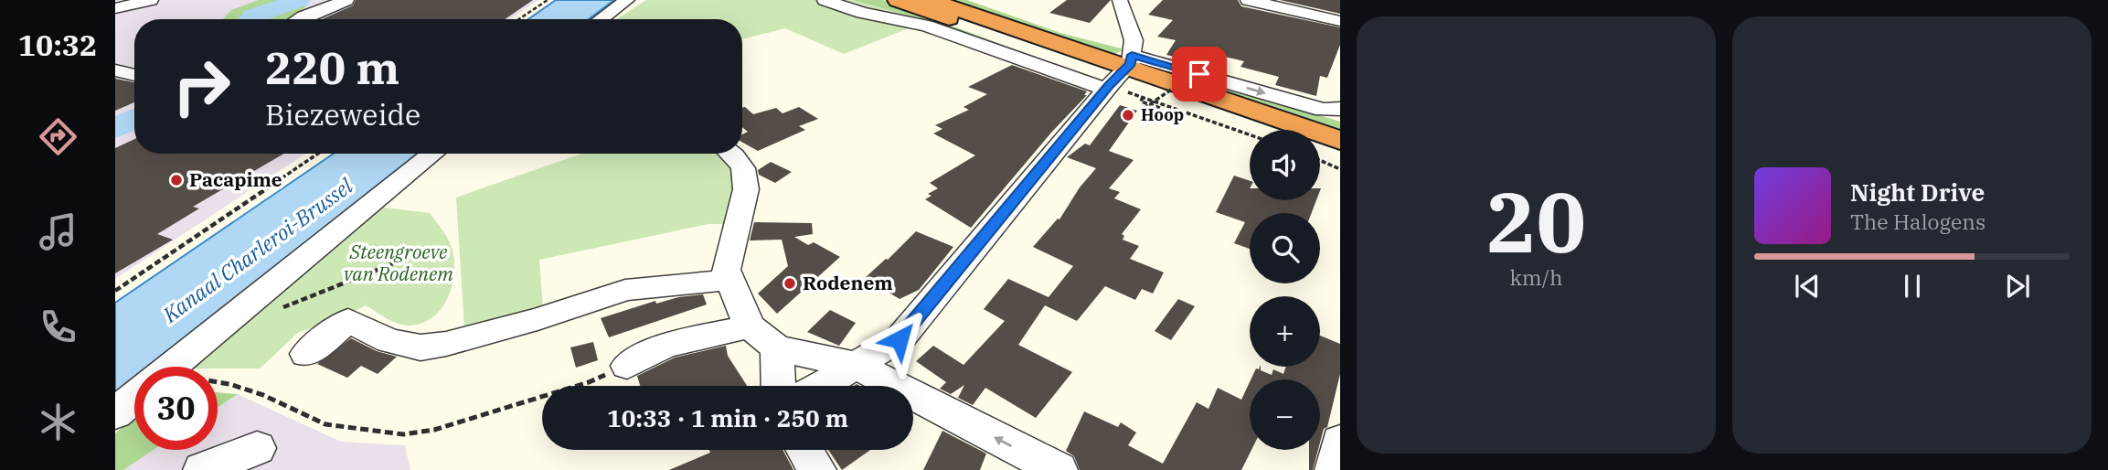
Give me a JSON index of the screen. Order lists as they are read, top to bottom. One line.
{"water":["Kanaal Charleroi-Brussel"],"parks":["Steengroeve van Rodenem"],"places":["Hoop","Pacapime","Rodenem"],"page":{"tabs":"10:32","tile":["20","km/h"],"turn":["220 m","Biezeweide"],"map_buttons":["+","−"],"song":["Night Drive","The Halogens"],"limit":"30","trip":"10:33 · 1 min · 250 m"}}
